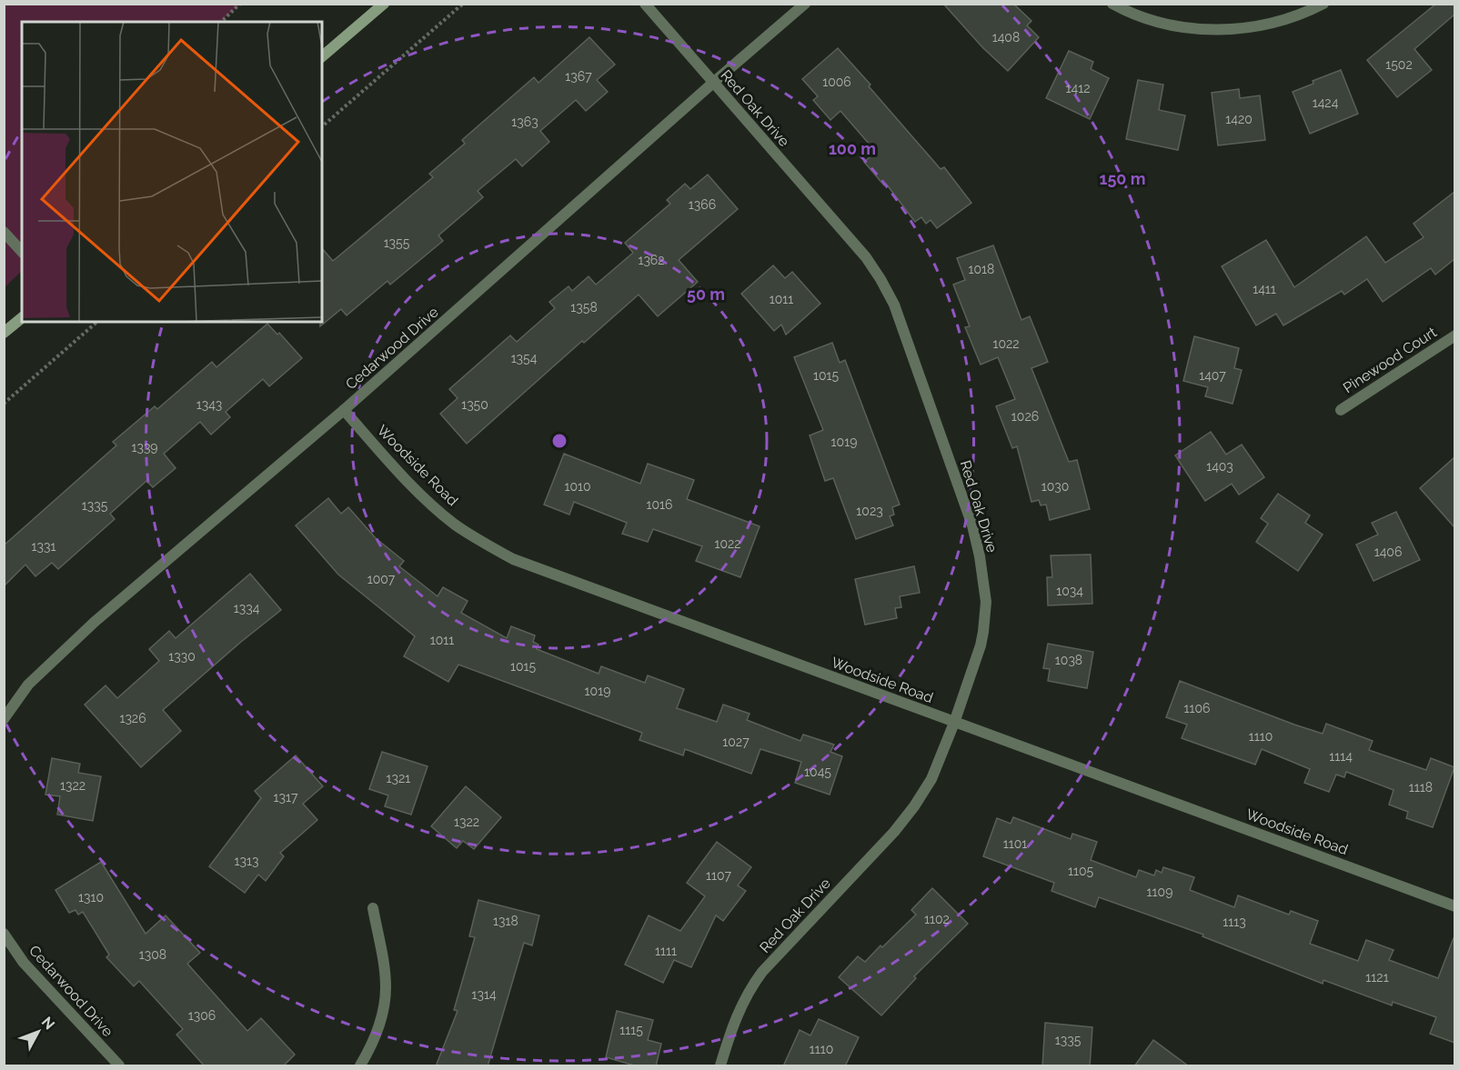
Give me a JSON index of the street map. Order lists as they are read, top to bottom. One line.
{"streets":{"street":["Red Oak Drive","Cedarwood Drive","Pinewood Court","Woodside Road"]},"crossings":[["Red Oak Drive","Cedarwood Drive"],["Red Oak Drive","Woodside Road"],["Cedarwood Drive","Woodside Road"]],"house_numbers":["1408","1502","1367","1006","1412","1424","1420","1363","1366","1355","1362","1018","1411","1011","1358","1022","1354","1015","1407","1343","1350","1026","1019","1339","1403","1010","1030","1016","1335","1023","1022","1331","1406","1007","1034","1334","1011","1330","1038","1015","1019","1106","1326","1110","1027","1114","1045","1321","1322","1118","1317","1322","1101","1313","1105","1107","1109","1310","1102","1318","1113","1111","1308","1121","1314","1306","1115","1335","1110"],"north":"top right","rings":["100 m","150 m","50 m"]}
